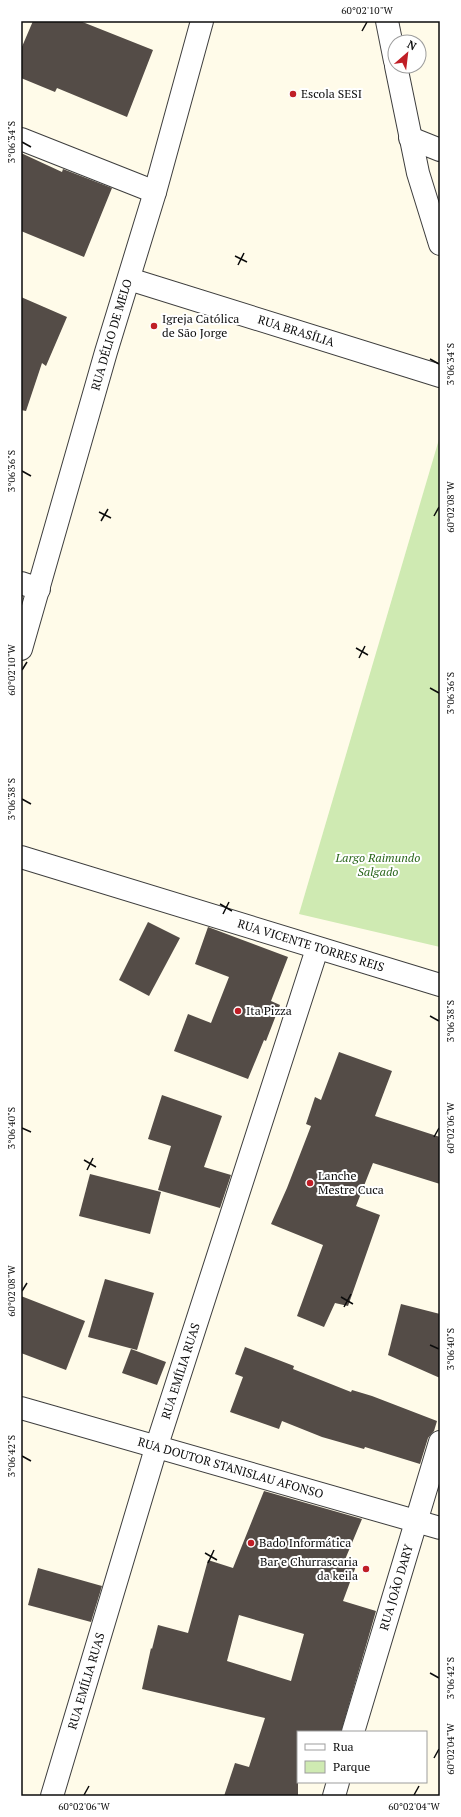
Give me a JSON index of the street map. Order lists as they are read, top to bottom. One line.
{"streets":{"street":["RUA BRASÍLIA","RUA DÉLIO DE MELO","RUA VICENTE TORRES REIS","RUA EMÍLIA RUAS","RUA DOUTOR STANISLAU AFONSO","RUA JOÃO DARY"]},"crossings":[["RUA BRASÍLIA","RUA DÉLIO DE MELO"],["RUA VICENTE TORRES REIS","RUA EMÍLIA RUAS"],["RUA EMÍLIA RUAS","RUA DOUTOR STANISLAU AFONSO"],["RUA DOUTOR STANISLAU AFONSO","RUA JOÃO DARY"]],"parks":["Largo Raimundo Salgado"],"places":["Escola SESI","Igreja Católica de São Jorge","Ita Pizza","Lanche Mestre Cuca","Bado Informática","Bar e Churrascaria da keila"],"legend":["Rua","Parque"],"north":"top right","coordinates":["60°02'10\"W","3°06'34\"S","3°06'36\"S","60°02'08\"W","3°06'38\"S","3°06'40\"S","60°02'06\"W","3°06'42\"S","60°02'04\"W"]}
